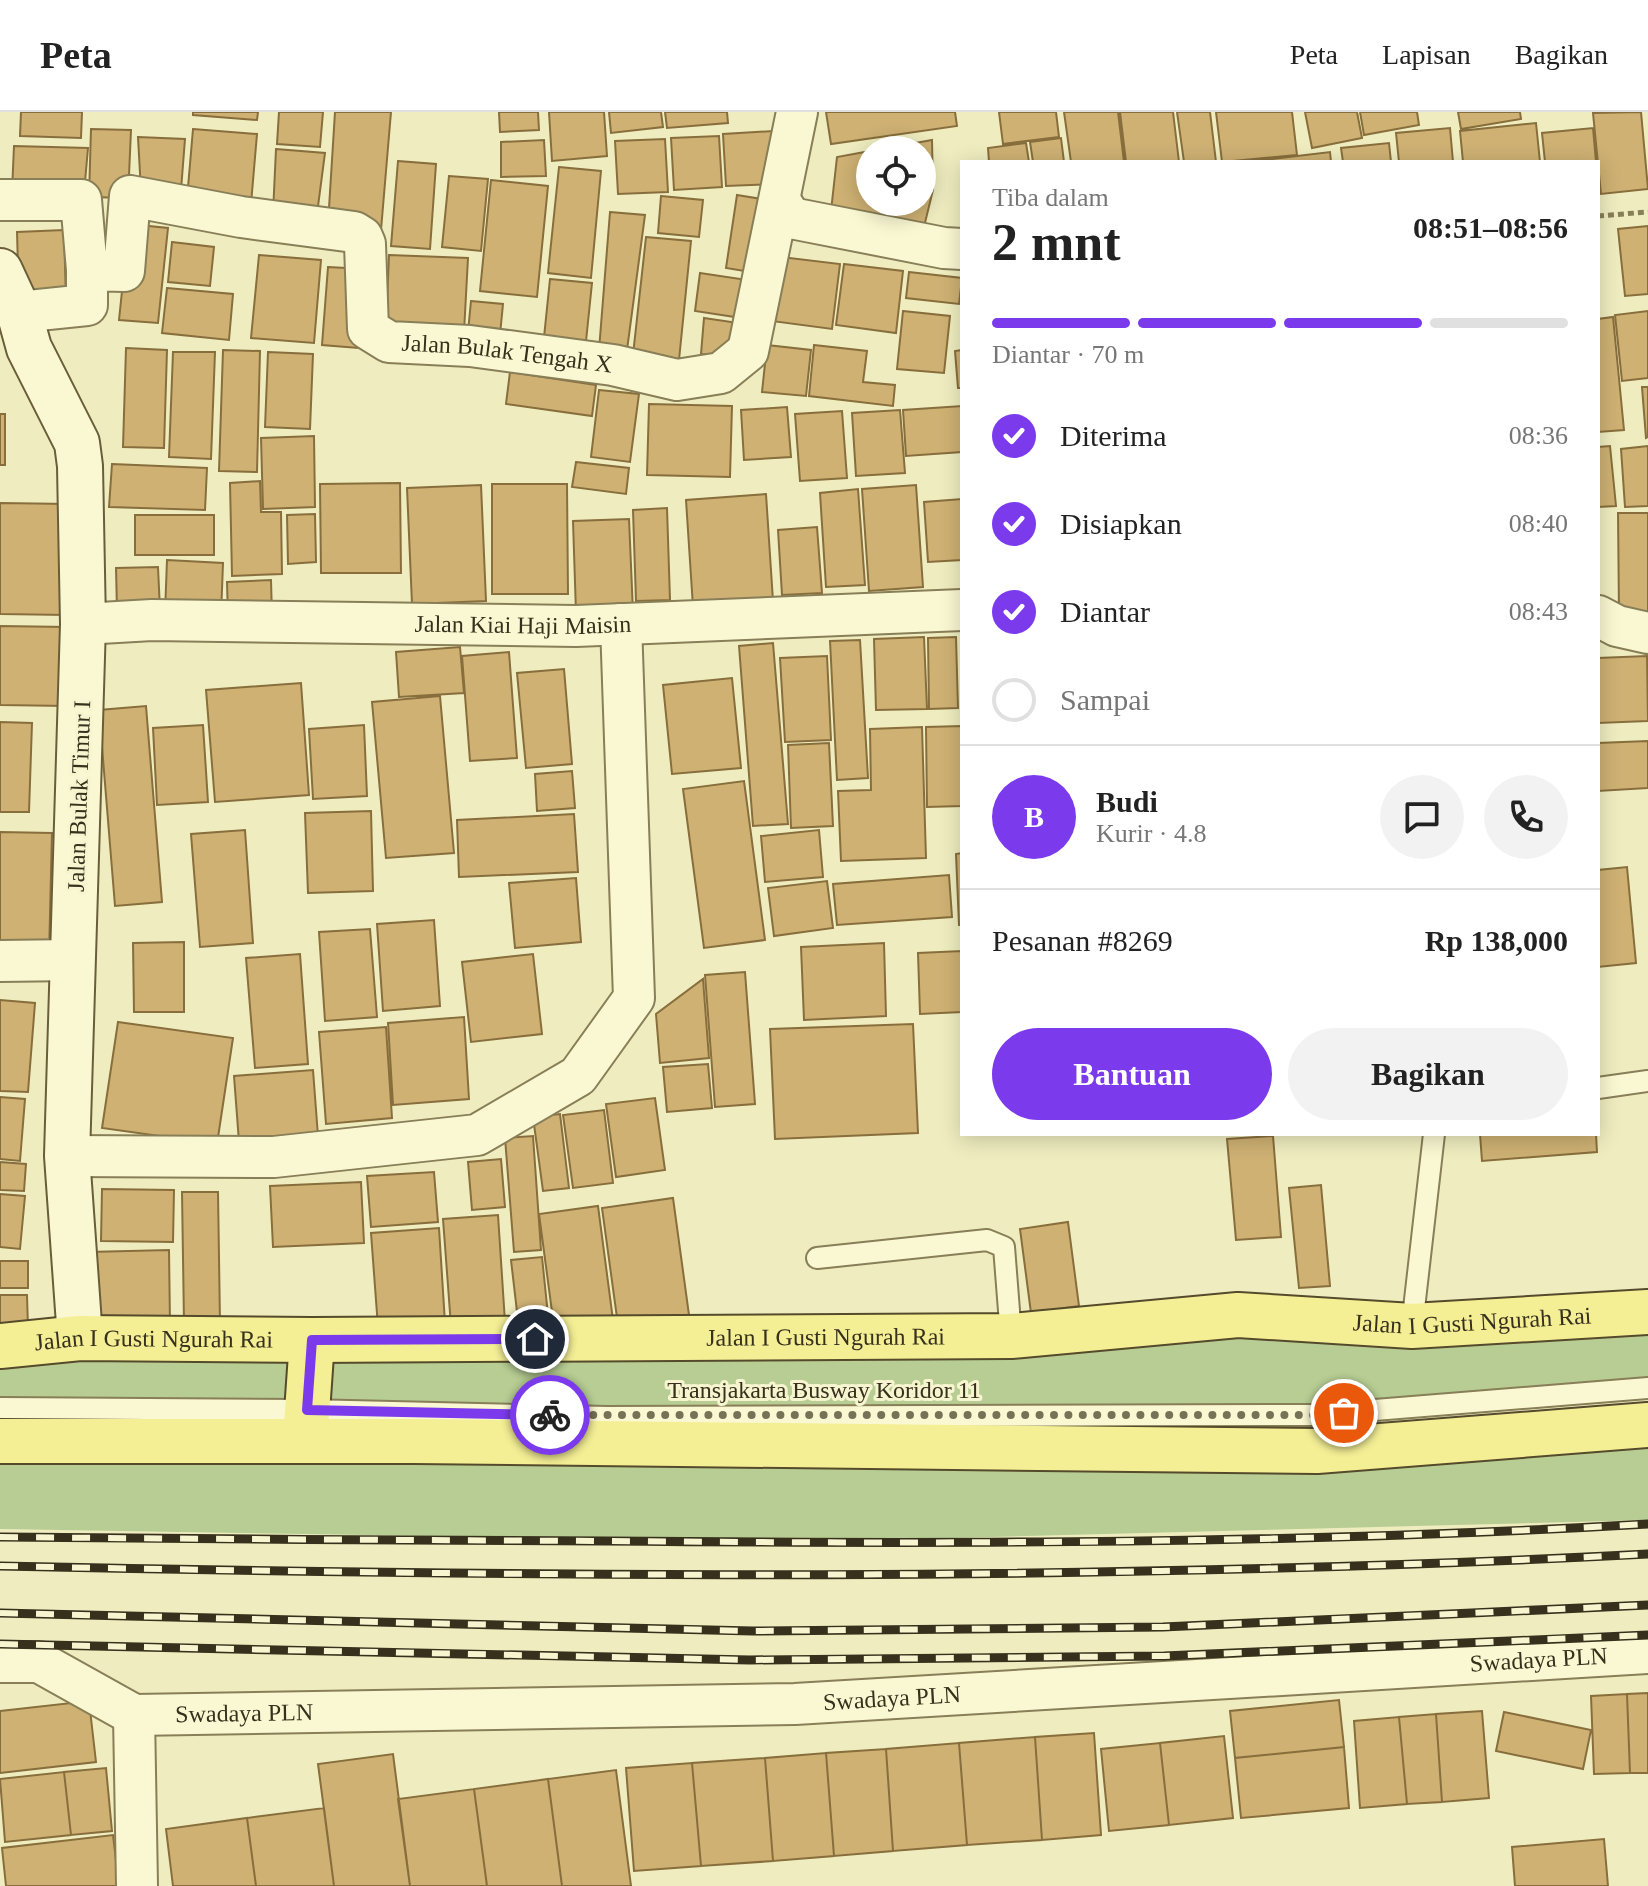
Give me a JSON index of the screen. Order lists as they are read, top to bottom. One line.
{"streets":{"main road":["Jalan I Gusti Ngurah Rai"],"street":["Jalan Bulak Tengah X","Jalan Kiai Haji Maisin","Jalan Bulak Timur I","Swadaya PLN"],"lane":["Transjakarta Busway Koridor 11"]},"crossings":[["Jalan Kiai Haji Maisin","Jalan Bulak Timur I"],["Jalan Bulak Timur I","Jalan I Gusti Ngurah Rai"]],"page":{"header":"Peta","nav":["Peta","Lapisan","Bagikan"],"heading":["2 mnt","Tiba dalam","08:51–08:56"],"panel":["Budi","Kurir · 4.8","Pesanan #8269","Rp 138,000"],"bar":"Diantar · 70 m","list":[["Diterima","08:36"],["Disiapkan","08:40"],["Diantar","08:43"],"Sampai"],"round":"B","buttons":["Bantuan","Bagikan"]}}
